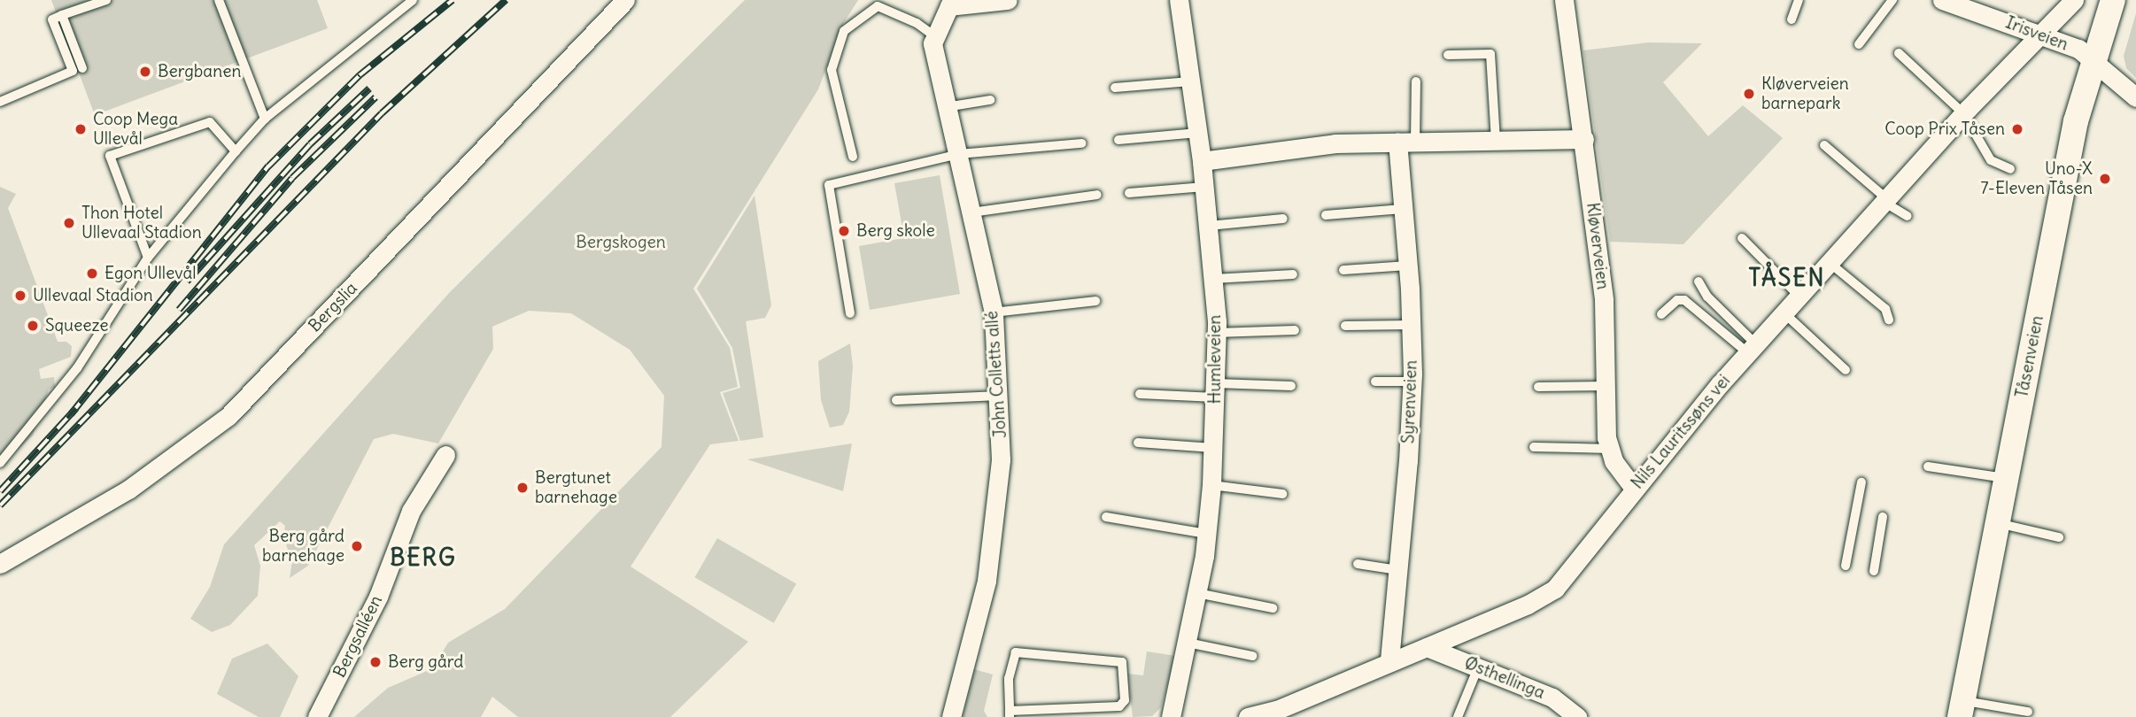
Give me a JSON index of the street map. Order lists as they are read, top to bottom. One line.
{"streets":{"street":["Irisveien","Kløverveien","Bergslia","Tåsenveien","Humleveien","John Colletts allé","Syrenveien","Nils Lauritssøns vei","Bergsalléen","Østhellinga"]},"crossings":[["Irisveien","Tåsenveien"],["Irisveien","Nils Lauritssøns vei"],["Kløverveien","Nils Lauritssøns vei"],["Syrenveien","Nils Lauritssøns vei"],["Nils Lauritssøns vei","Østhellinga"]],"districts":["TÅSEN","BERG"],"parks":["Bergskogen"],"places":["Bergbanen","Kløverveien barnepark","Coop Mega Ullevål","Coop Prix Tåsen","Uno-X 7-Eleven Tåsen","Thon Hotel Ullevaal Stadion","Berg skole","Egon Ullevål","Ullevaal Stadion","Squeeze","Bergtunet barnehage","Berg gård barnehage","Berg gård"]}
